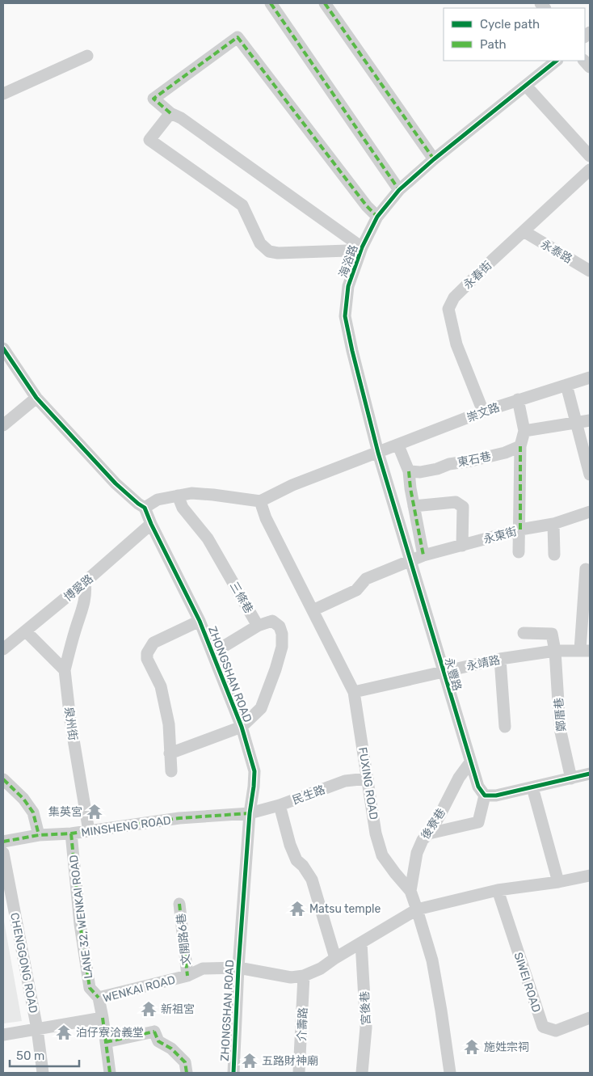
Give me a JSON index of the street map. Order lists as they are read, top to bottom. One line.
{"streets":{"street":["永泰路","海浴路","永春街","崇文路","東石巷","永東街","博愛路","三條巷","永靖路","ZHONGSHAN ROAD","永豐路","鄭厝巷","泉州街","FUXING ROAD","民生路","後寮巷","MINSHENG ROAD","LANE 32, WENKAI ROAD","文開路6巷","CHENGGONG ROAD","SIWEI ROAD","WENKAI ROAD","宮後巷","介壽路"]},"crossings":[["永泰路","永春街"],["海浴路","崇文路"],["海浴路","永豐路"],["永春街","崇文路"],["崇文路","永豐路"],["永東街","永豐路"],["博愛路","ZHONGSHAN ROAD"],["三條巷","ZHONGSHAN ROAD"],["永靖路","永豐路"],["永靖路","鄭厝巷"],["永靖路","FUXING ROAD"],["ZHONGSHAN ROAD","民生路"],["ZHONGSHAN ROAD","MINSHENG ROAD"],["ZHONGSHAN ROAD","WENKAI ROAD"],["永豐路","後寮巷"],["泉州街","MINSHENG ROAD"],["FUXING ROAD","民生路"],["FUXING ROAD","後寮巷"],["FUXING ROAD","WENKAI ROAD"],["民生路","MINSHENG ROAD"],["MINSHENG ROAD","LANE 32, WENKAI ROAD"],["LANE 32, WENKAI ROAD","WENKAI ROAD"],["文開路6巷","WENKAI ROAD"],["CHENGGONG ROAD","WENKAI ROAD"],["SIWEI ROAD","WENKAI ROAD"],["WENKAI ROAD","宮後巷"],["WENKAI ROAD","介壽路"]],"places":{"temple":["集英宮","Matsu temple","新祖宮","泊仔寮洽義堂","施姓宗祠","五路財神廟"]},"legend":["Cycle path","Path"],"scale_bar":"50 m"}
